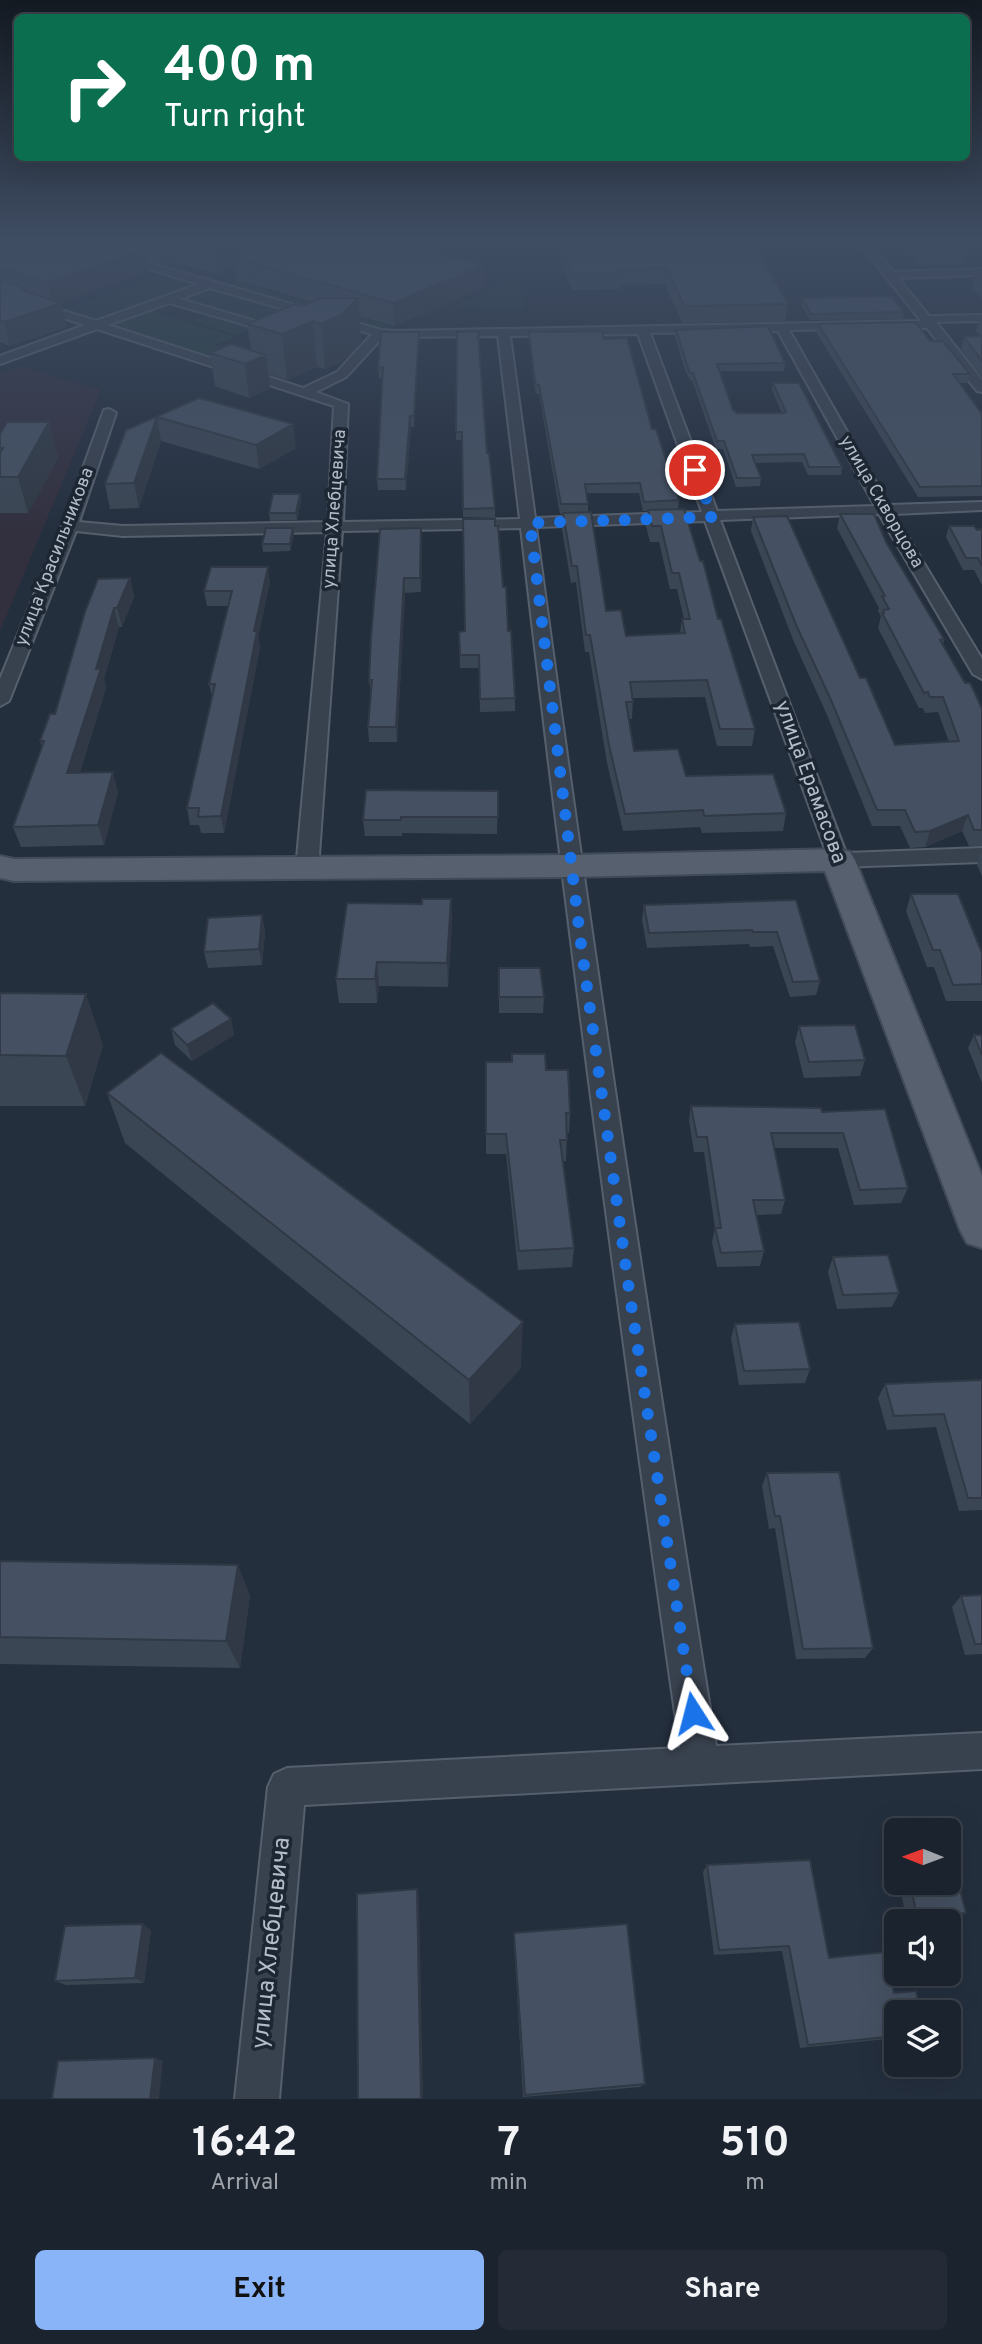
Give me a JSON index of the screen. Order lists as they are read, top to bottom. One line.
{"streets":{"main road":["улица Ерамасова"],"street":["улица Скворцова","улица Хлебцевича","улица Красильникова"]},"north":"left","page":{"turn":["400 m","Turn right"],"eta":["16:42","Arrival","7","min","510","m"],"buttons":["Exit","Share"]}}
